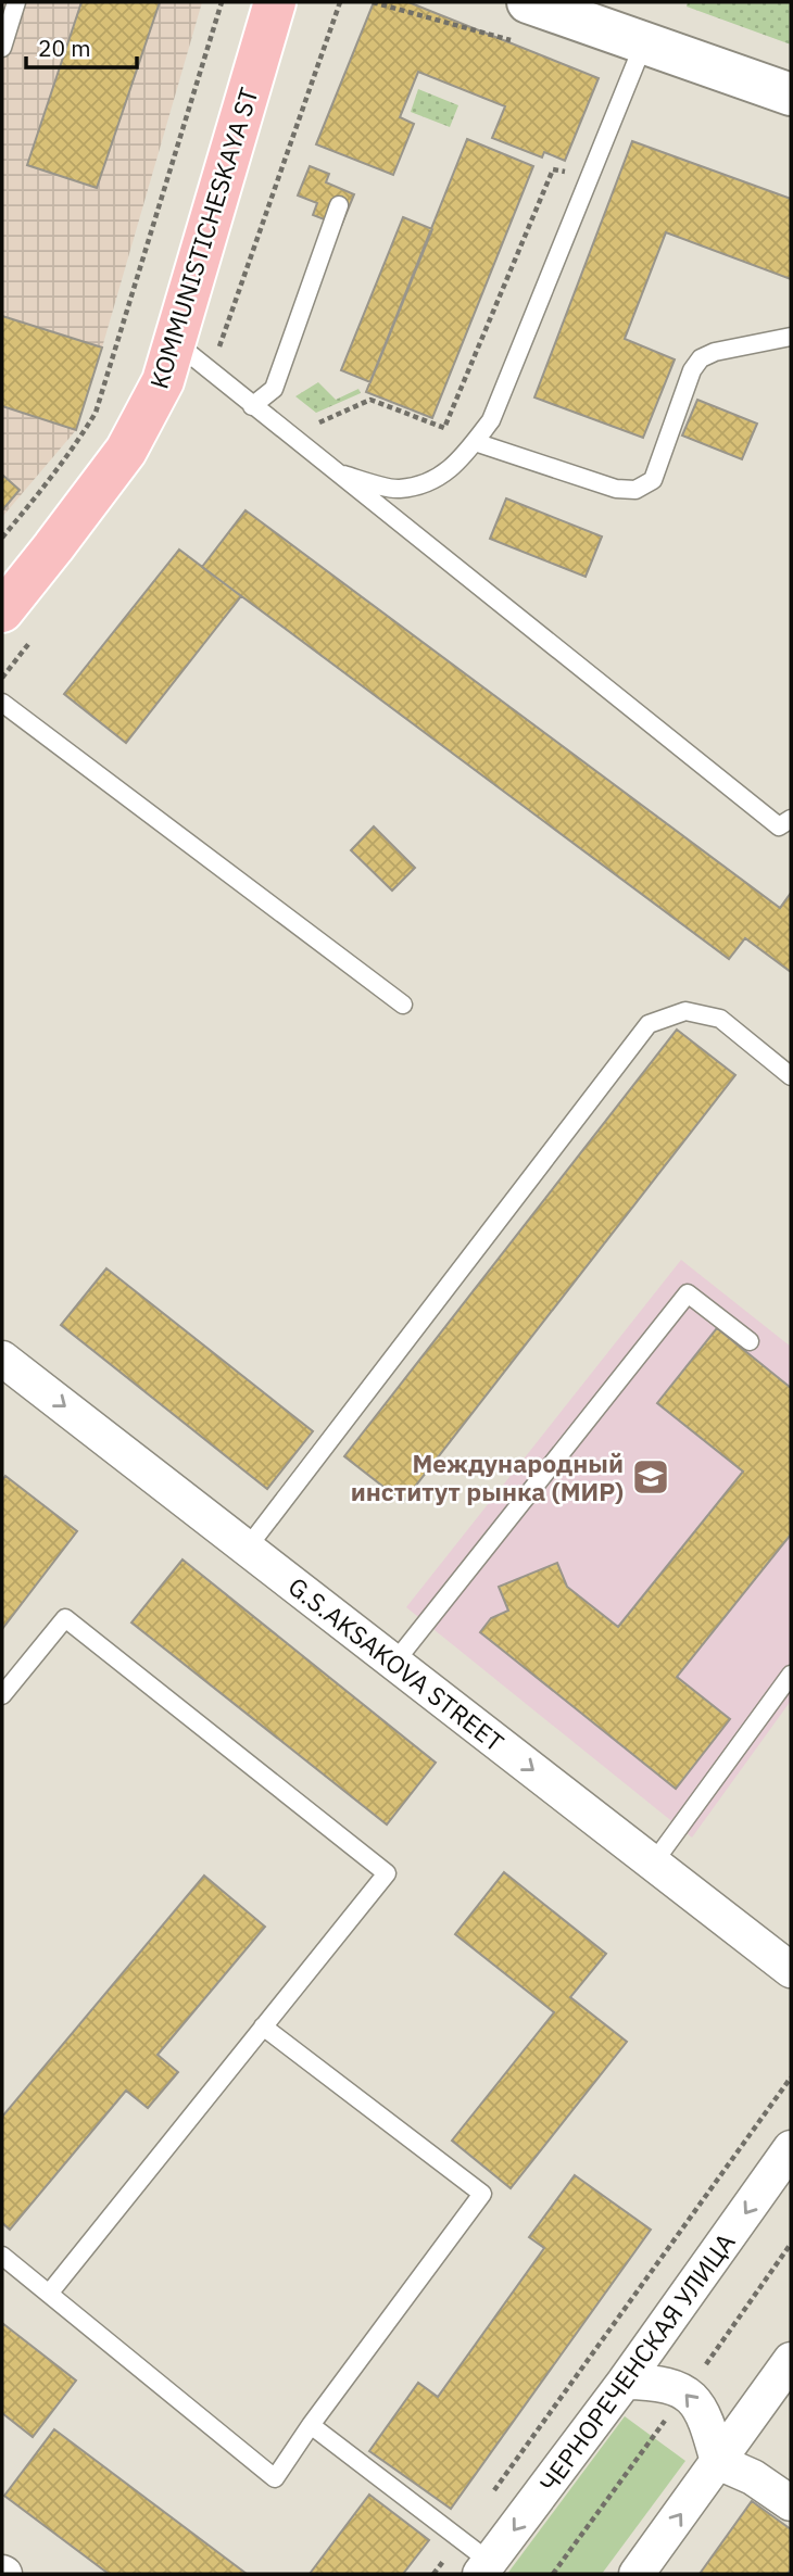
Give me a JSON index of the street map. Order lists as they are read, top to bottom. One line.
{"streets":{"main road":["KOMMUNISTICHESKAYA ST"],"street":["G.S.AKSAKOVA STREET","ЧЕРНОРЕЧЕНСКАЯ УЛИЦА"]},"one_way":["G.S.AKSAKOVA STREET"],"places":{"school or university":["Международный институт рынка (МИР)"]},"scale_bar":"20 m"}
